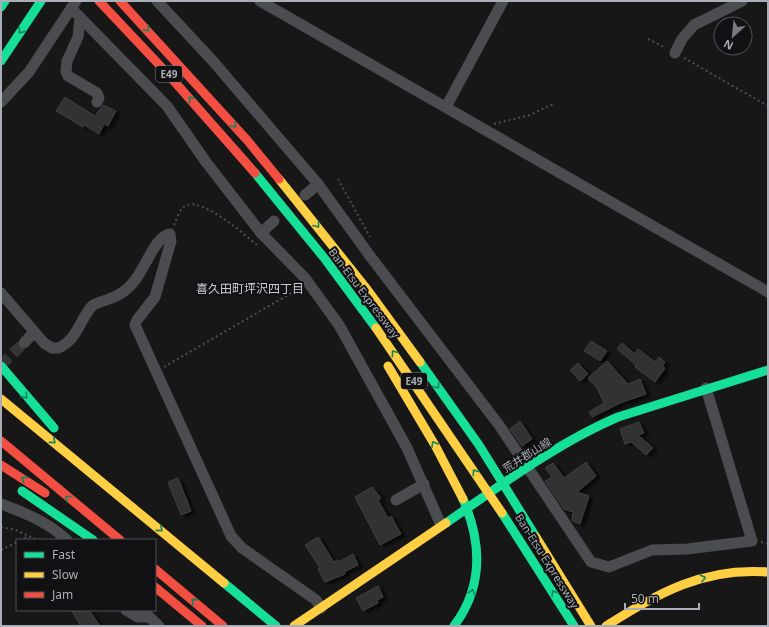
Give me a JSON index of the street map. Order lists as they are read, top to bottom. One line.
{"streets":{"main road":["E49","Ban-Etsu Expressway","荒井郡山線"]},"districts":["喜久田町坪沢四丁目"],"legend":["Fast","Slow","Jam"],"scale_bar":"50 m","north":"bottom left"}
